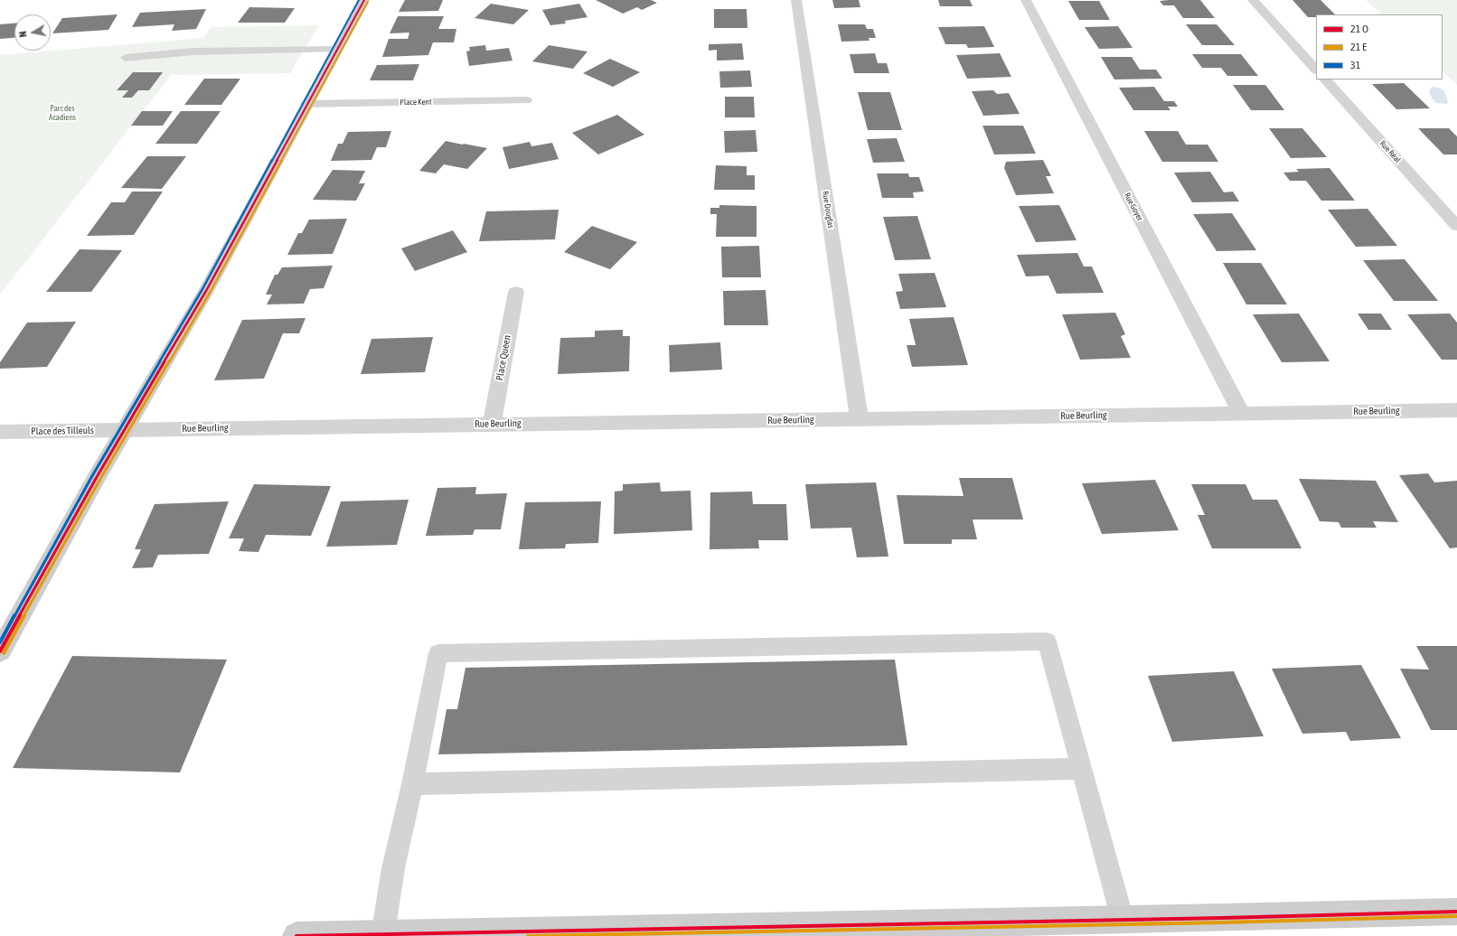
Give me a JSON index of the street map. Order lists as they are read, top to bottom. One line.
{"streets":{"street":["Place Kent","Rue Réal","Rue Goyer","Rue Douglas","Place Queen","Rue Beurling","Place des Tilleuls"]},"crossings":[["Rue Goyer","Rue Beurling"],["Rue Douglas","Rue Beurling"],["Place Queen","Rue Beurling"],["Rue Beurling","Place des Tilleuls"]],"parks":["Parc des Acadiens"],"lines":["transit line 31"],"legend":["21 O","21 E","31"],"north":"left"}
